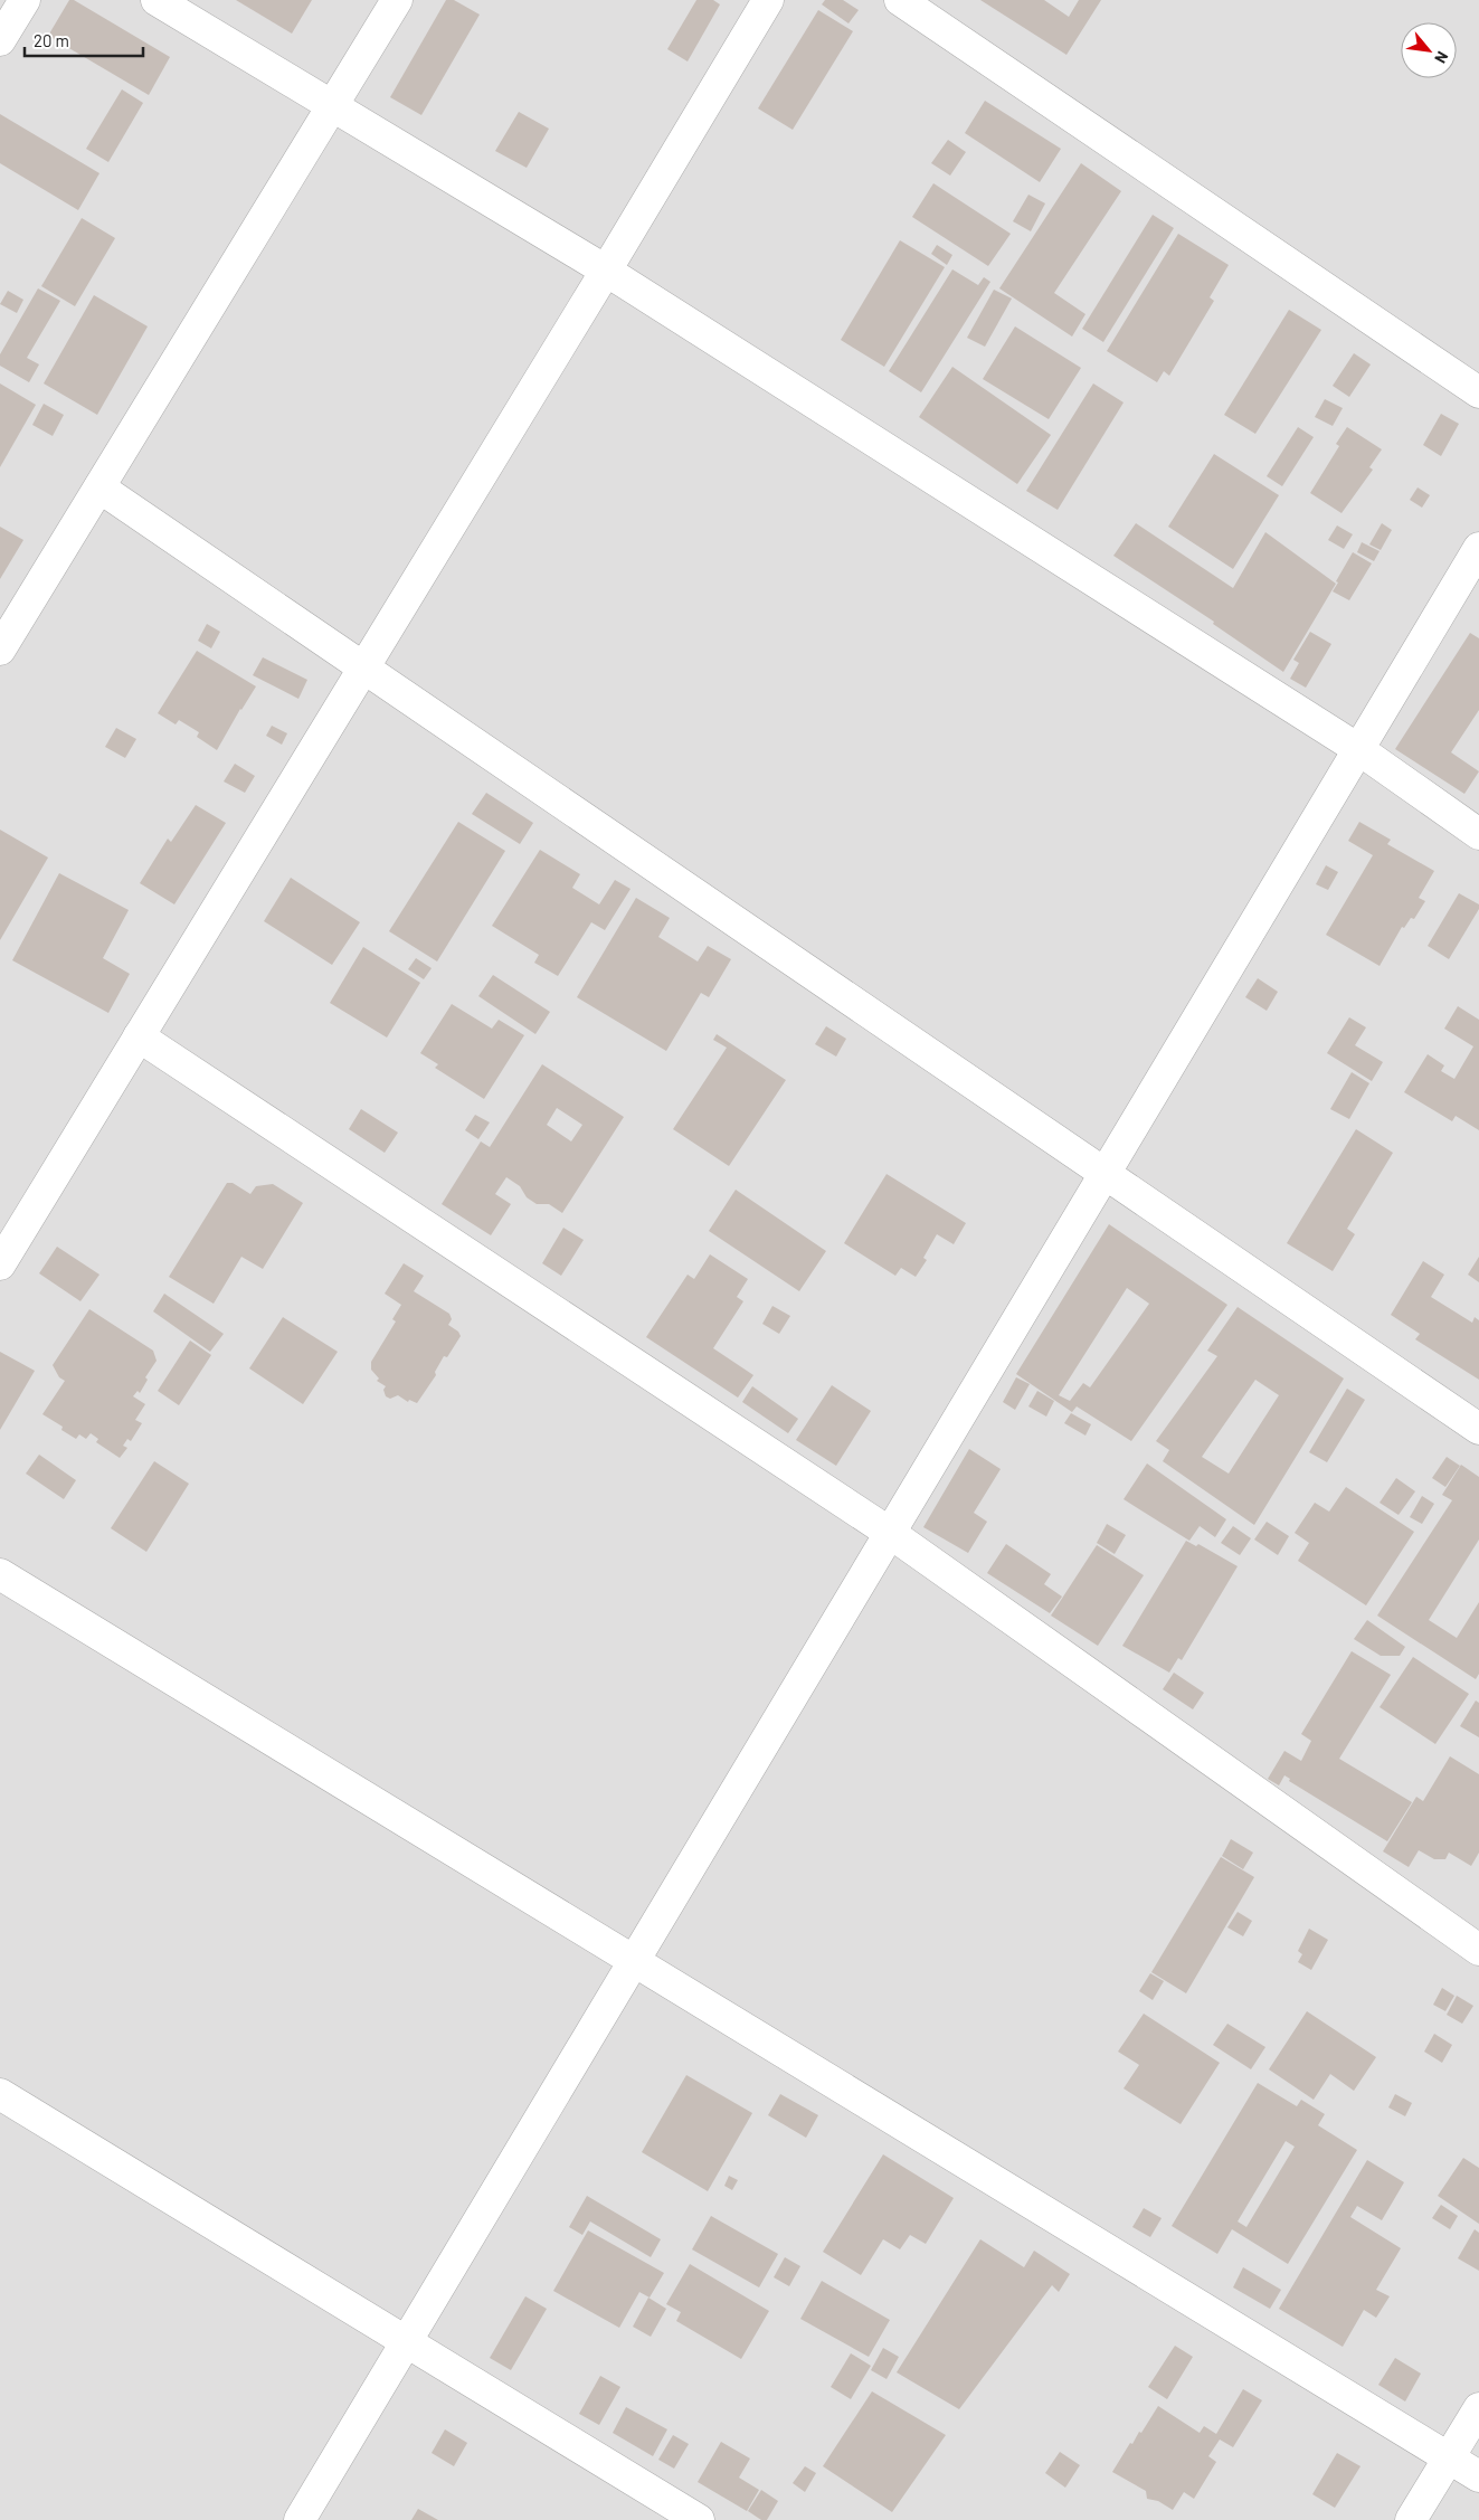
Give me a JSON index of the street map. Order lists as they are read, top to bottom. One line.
{"scale_bar":"20 m","north":"bottom right"}
